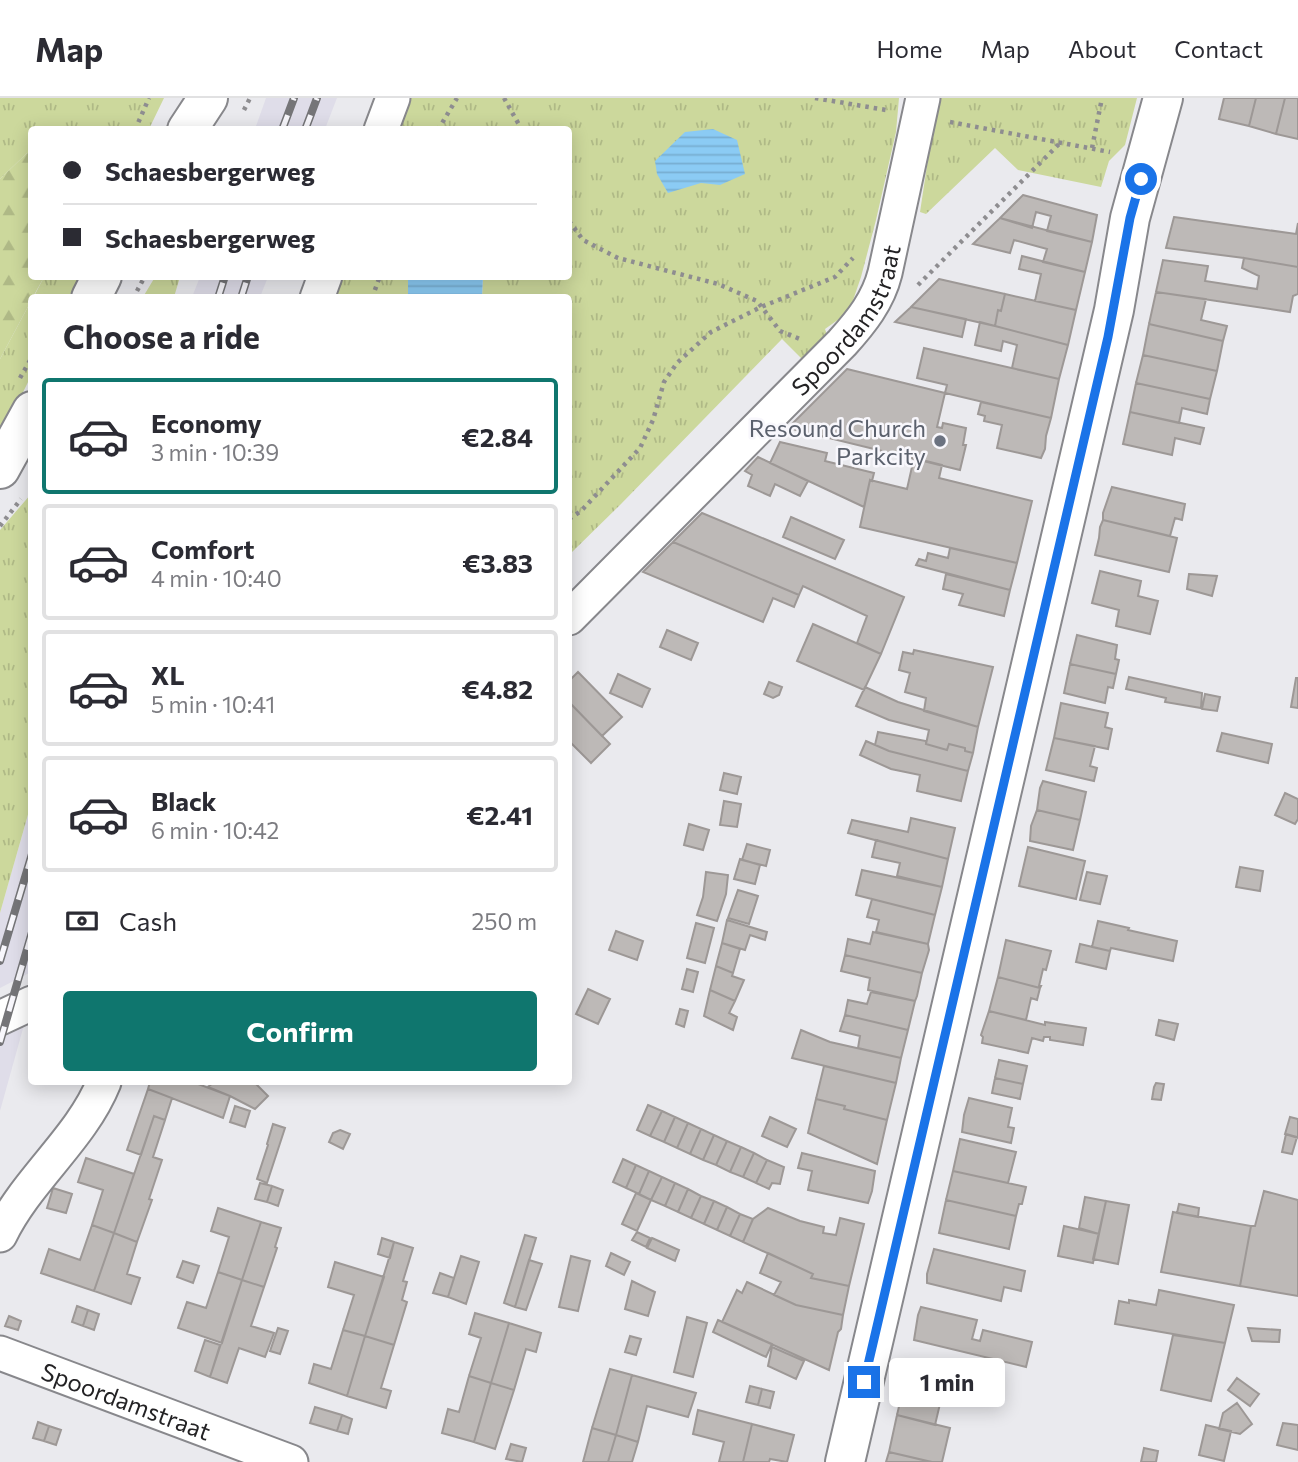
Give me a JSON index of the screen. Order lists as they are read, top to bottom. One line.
{"streets":{"street":["Spoordamstraat"]},"places":["Resound Church Parkcity"],"page":{"header":"Map","nav":["Home","Map","About","Contact"],"banner":["Schaesbergerweg","Schaesbergerweg"],"heading":"Choose a ride","list":[{"name":"Economy","note":"3 min · 10:39","value":"€2.84"},{"name":"Comfort","note":"4 min · 10:40","value":"€3.83"},{"name":"XL","note":"5 min · 10:41","value":"€4.82"},{"name":"Black","note":"6 min · 10:42","value":"€2.41"}],"pay":["Cash","250 m"],"buttons":"Confirm","bubble":"1 min"}}
